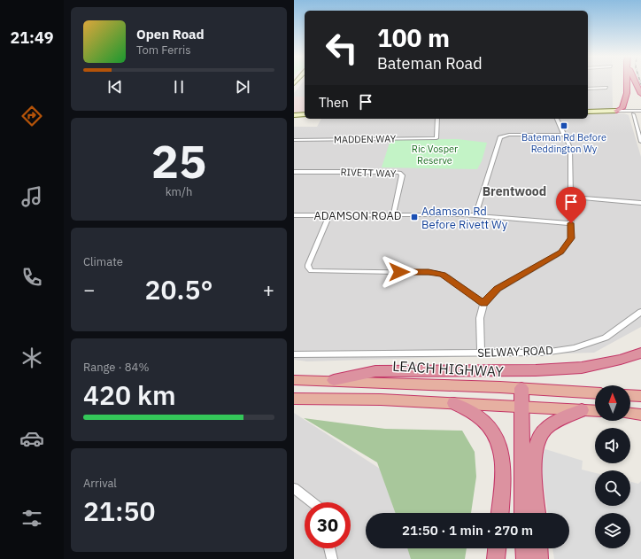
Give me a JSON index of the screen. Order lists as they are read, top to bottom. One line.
{"streets":{"highway":["LEACH HIGHWAY"],"street":["MADDEN WAY","RIVETT WAY","ADAMSON ROAD","SELWAY ROAD"]},"crossings":[["RIVETT WAY","ADAMSON ROAD"]],"districts":["Brentwood"],"parks":["Ric Vosper Reserve"],"places":{"transit":["Bateman Rd Before Reddington Wy","Adamson Rd Before Rivett Wy"]},"north":"top","page":{"tabs":"21:49","turn":["100 m","Bateman Road"],"song":["Open Road","Tom Ferris"],"then":"Then","tile":[["25","km/h"],"Climate",["Range · 84%","420 km"],["Arrival","21:50"]],"heat":["−","20.5°","+"],"limit":"30","trip":"21:50 · 1 min · 270 m"}}
